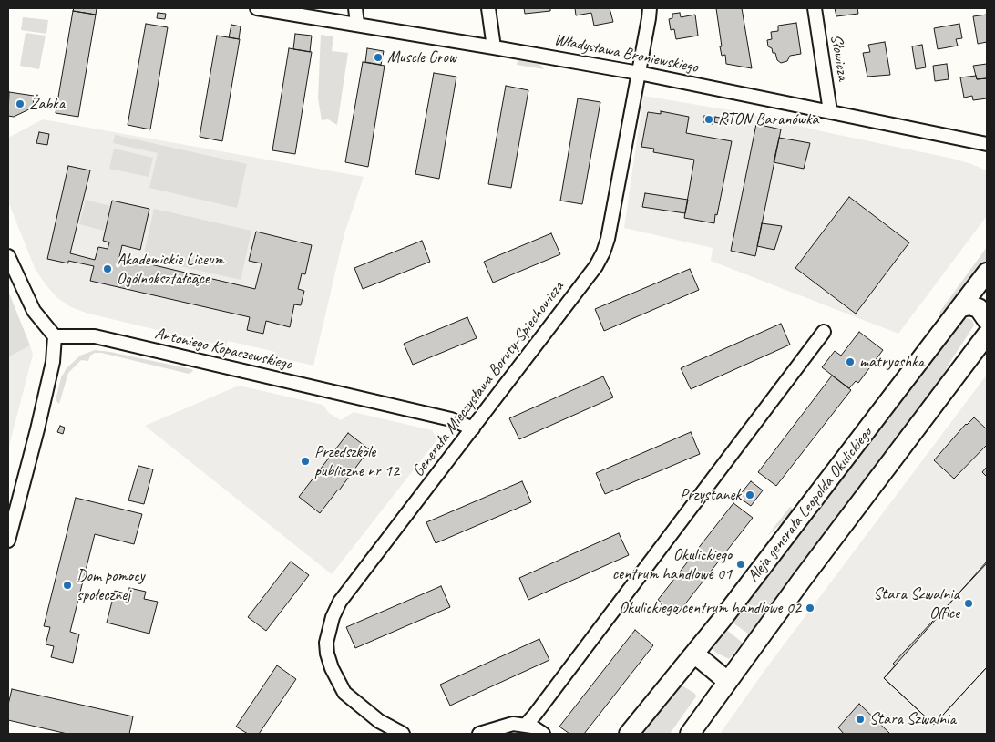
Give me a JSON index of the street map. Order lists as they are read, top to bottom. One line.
{"streets":{"main road":["Aleja generała Leopolda Okulickiego"],"street":["Władysława Broniewskiego","Słowicza","Antoniego Kopaczewskiego","Generała Mieczysława Boruty-Spiechowicza"]},"crossings":[["Władysława Broniewskiego","Słowicza"],["Władysława Broniewskiego","Generała Mieczysława Boruty-Spiechowicza"],["Antoniego Kopaczewskiego","Generała Mieczysława Boruty-Spiechowicza"]],"places":["Muscle Grow","Żabka","RTON Baranówka","Akademickie Liceum Ogólnokształcące","matryoshka","Przedszkole publiczne nr 12","Przystanek","Okulickiego centrum handlowe 01","Dom pomocy społecznej","Stara Szwalnia Office","Okulickiego centrum handlowe 02","Stara Szwalnia"]}
